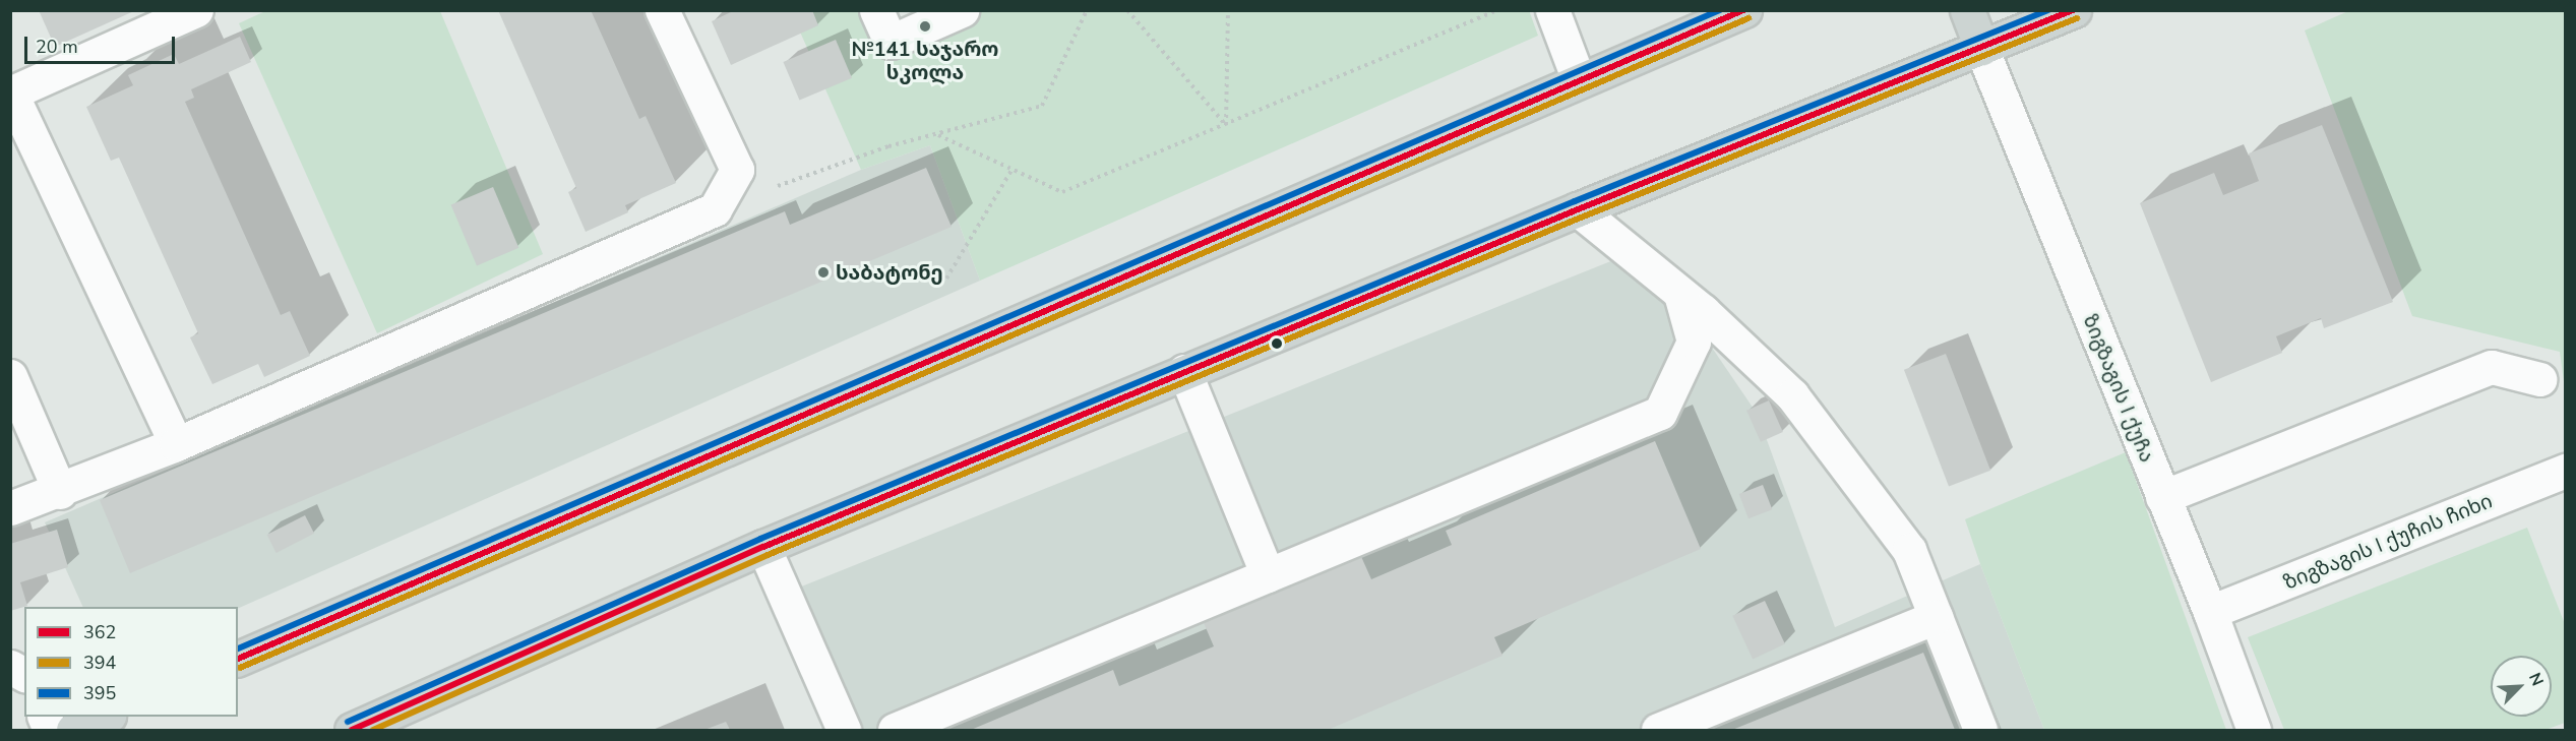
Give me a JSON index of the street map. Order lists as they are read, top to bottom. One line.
{"streets":{"street":["ზიგზაგის I ქუჩა","ზიგზაგის I ქუჩის ჩიხი"]},"crossings":[["ზიგზაგის I ქუჩა","ზიგზაგის I ქუჩის ჩიხი"]],"places":["№141 საჯარო სკოლა","საბატონე"],"lines":["transit line 362","transit line 395","transit line 394"],"legend":["362","394","395"],"scale_bar":"20 m","north":"top right"}
